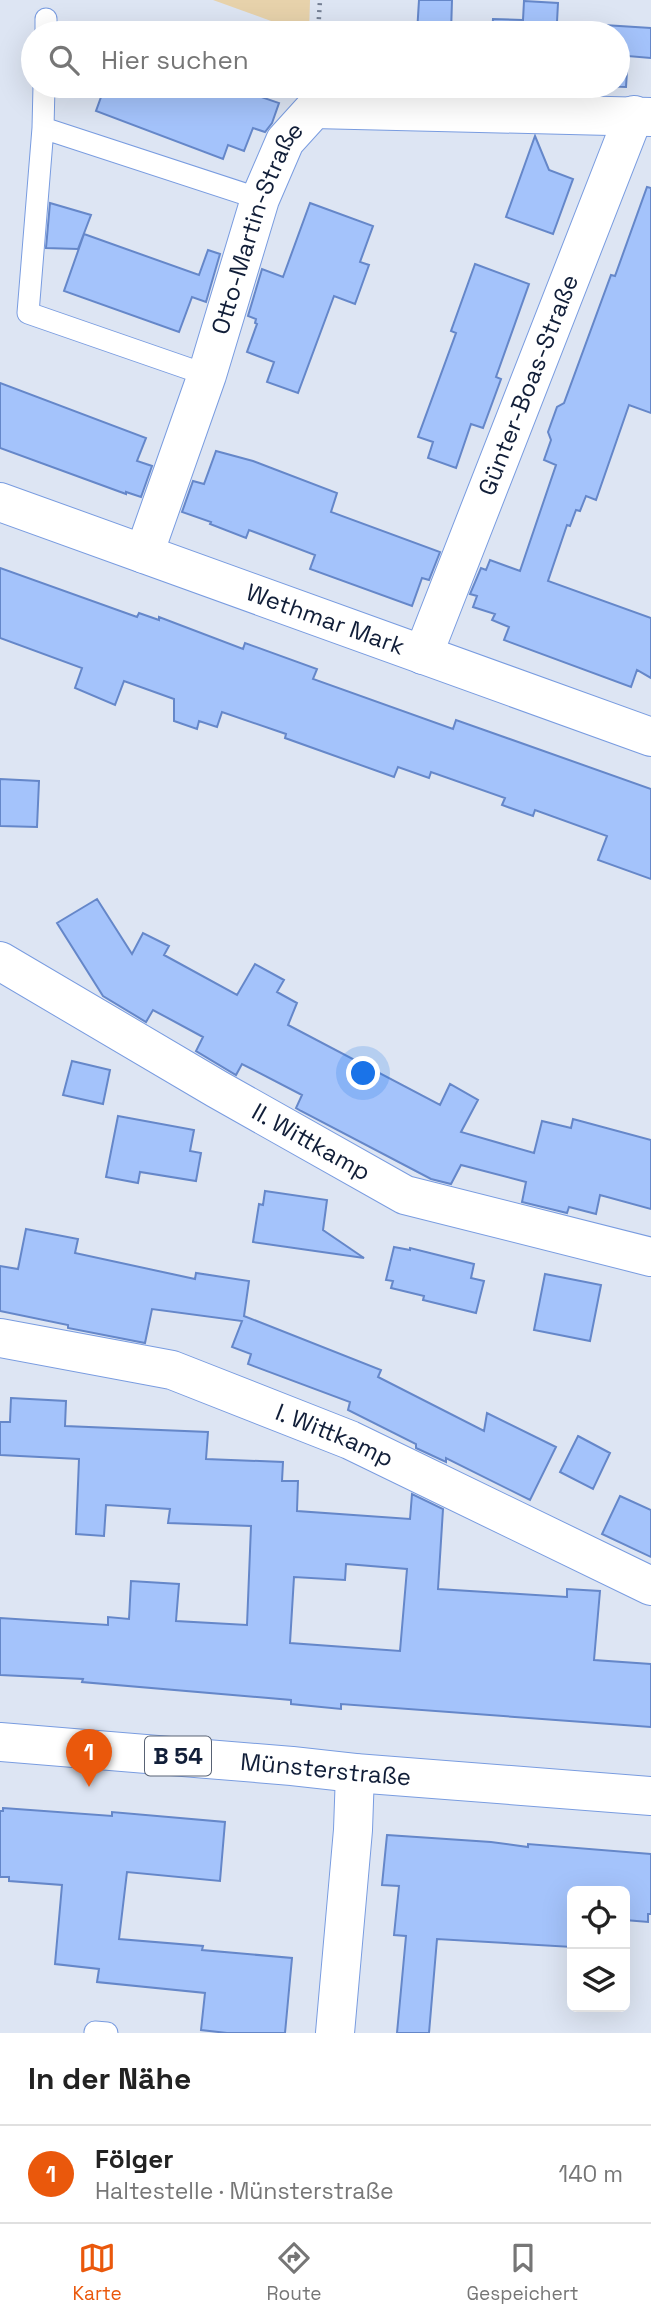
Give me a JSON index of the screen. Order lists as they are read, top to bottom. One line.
{"streets":{"street":["Otto-Martin-Straße","Günter-Boas-Straße","Wethmar Mark","II. Wittkamp","I. Wittkamp","B 54","Münsterstraße"]},"crossings":[["Otto-Martin-Straße","Günter-Boas-Straße"],["Otto-Martin-Straße","Wethmar Mark"],["Günter-Boas-Straße","Wethmar Mark"]],"page":{"search":"Hier suchen","pins":"1","heading":"In der Nähe","list":[{"mark":"1","name":"Fölger","note":"Haltestelle · Münsterstraße","value":"140 m"}],"nav":["Karte","Route","Gespeichert"]}}
